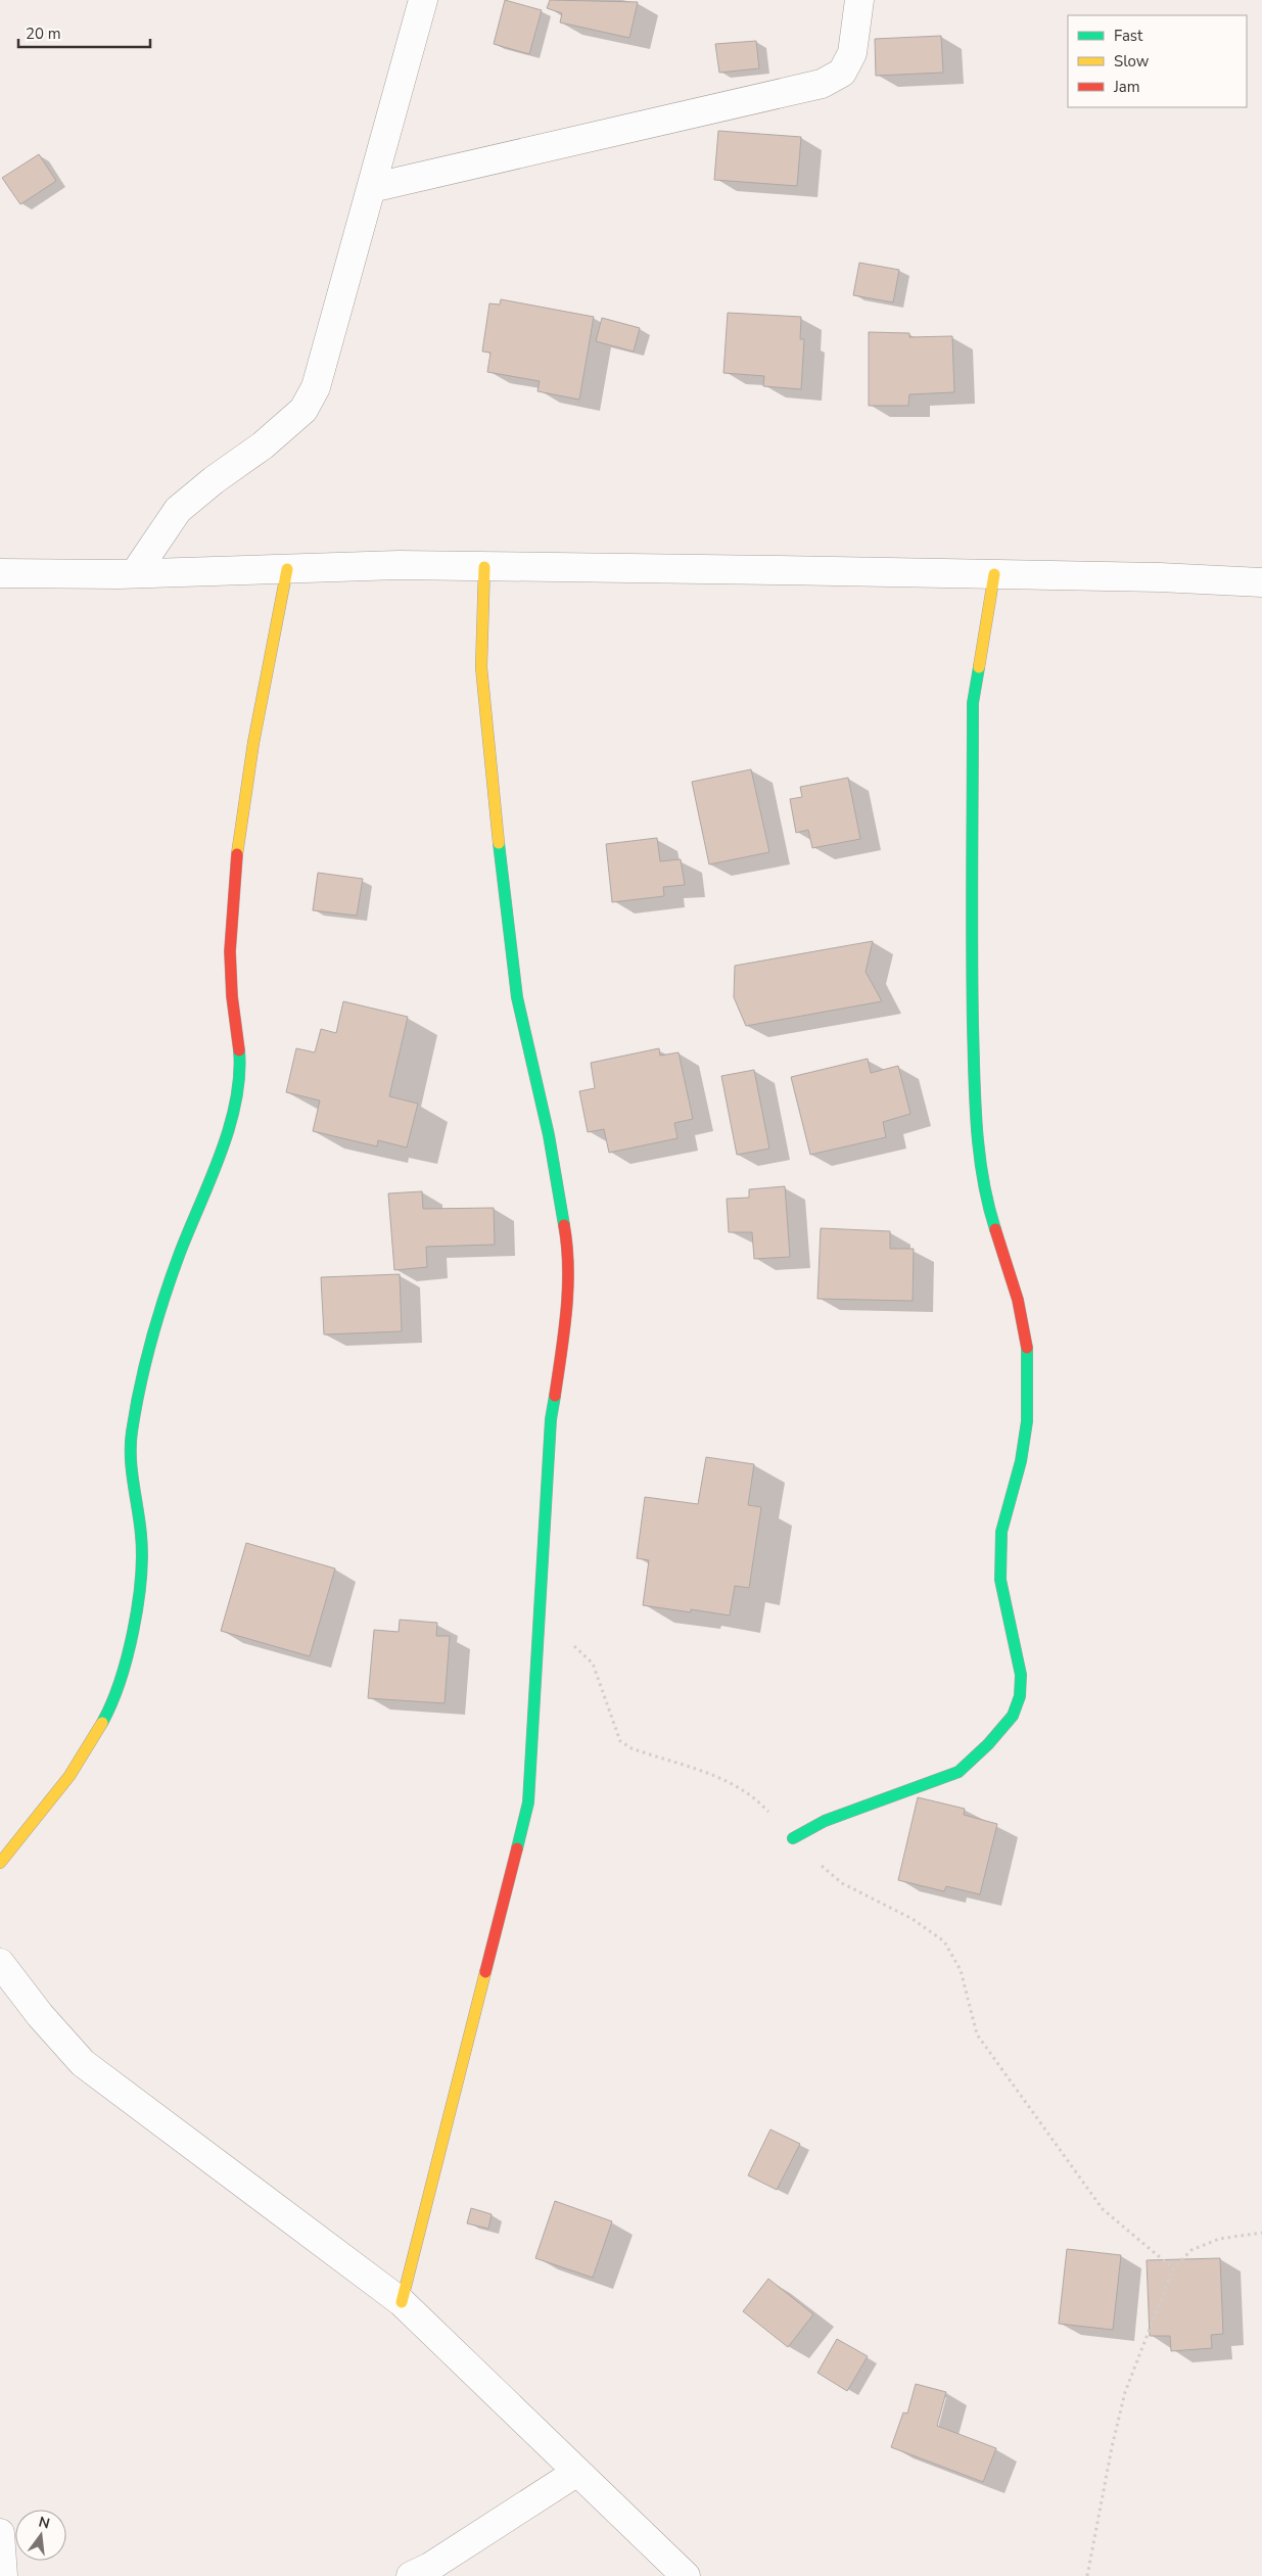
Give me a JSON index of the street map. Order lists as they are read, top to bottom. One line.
{"legend":["Fast","Slow","Jam"],"scale_bar":"20 m","north":"top"}
